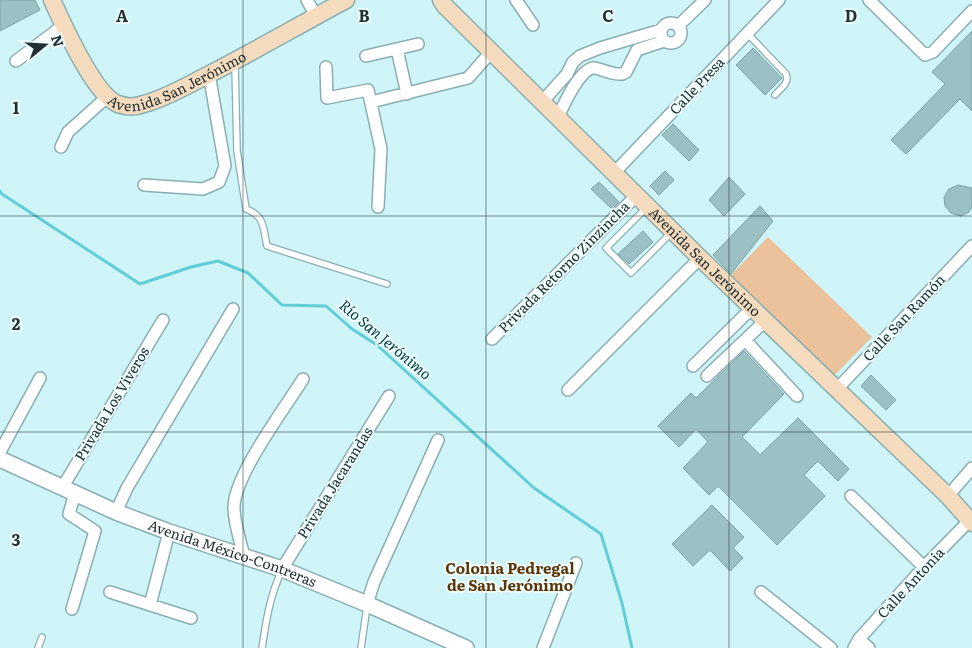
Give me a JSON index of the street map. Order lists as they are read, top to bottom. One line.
{"streets":{"main road":["Avenida San Jerónimo"],"street":["Calle Presa","Privada Retorno Zinzincha","Calle San Ramón","Privada Los Viveros","Privada Jacarandas","Avenida México-Contreras","Calle Antonia"]},"crossings":[["Avenida San Jerónimo","Calle Presa"],["Avenida San Jerónimo","Privada Retorno Zinzincha"],["Avenida San Jerónimo","Calle San Ramón"],["Avenida San Jerónimo","Calle Antonia"],["Privada Los Viveros","Avenida México-Contreras"],["Privada Jacarandas","Avenida México-Contreras"]],"districts":["Colonia Pedregal de San Jerónimo"],"water":["Río San Jerónimo"],"north":"right","grid":{"columns":["A","B","C","D"],"rows":["1","2","3"]}}
